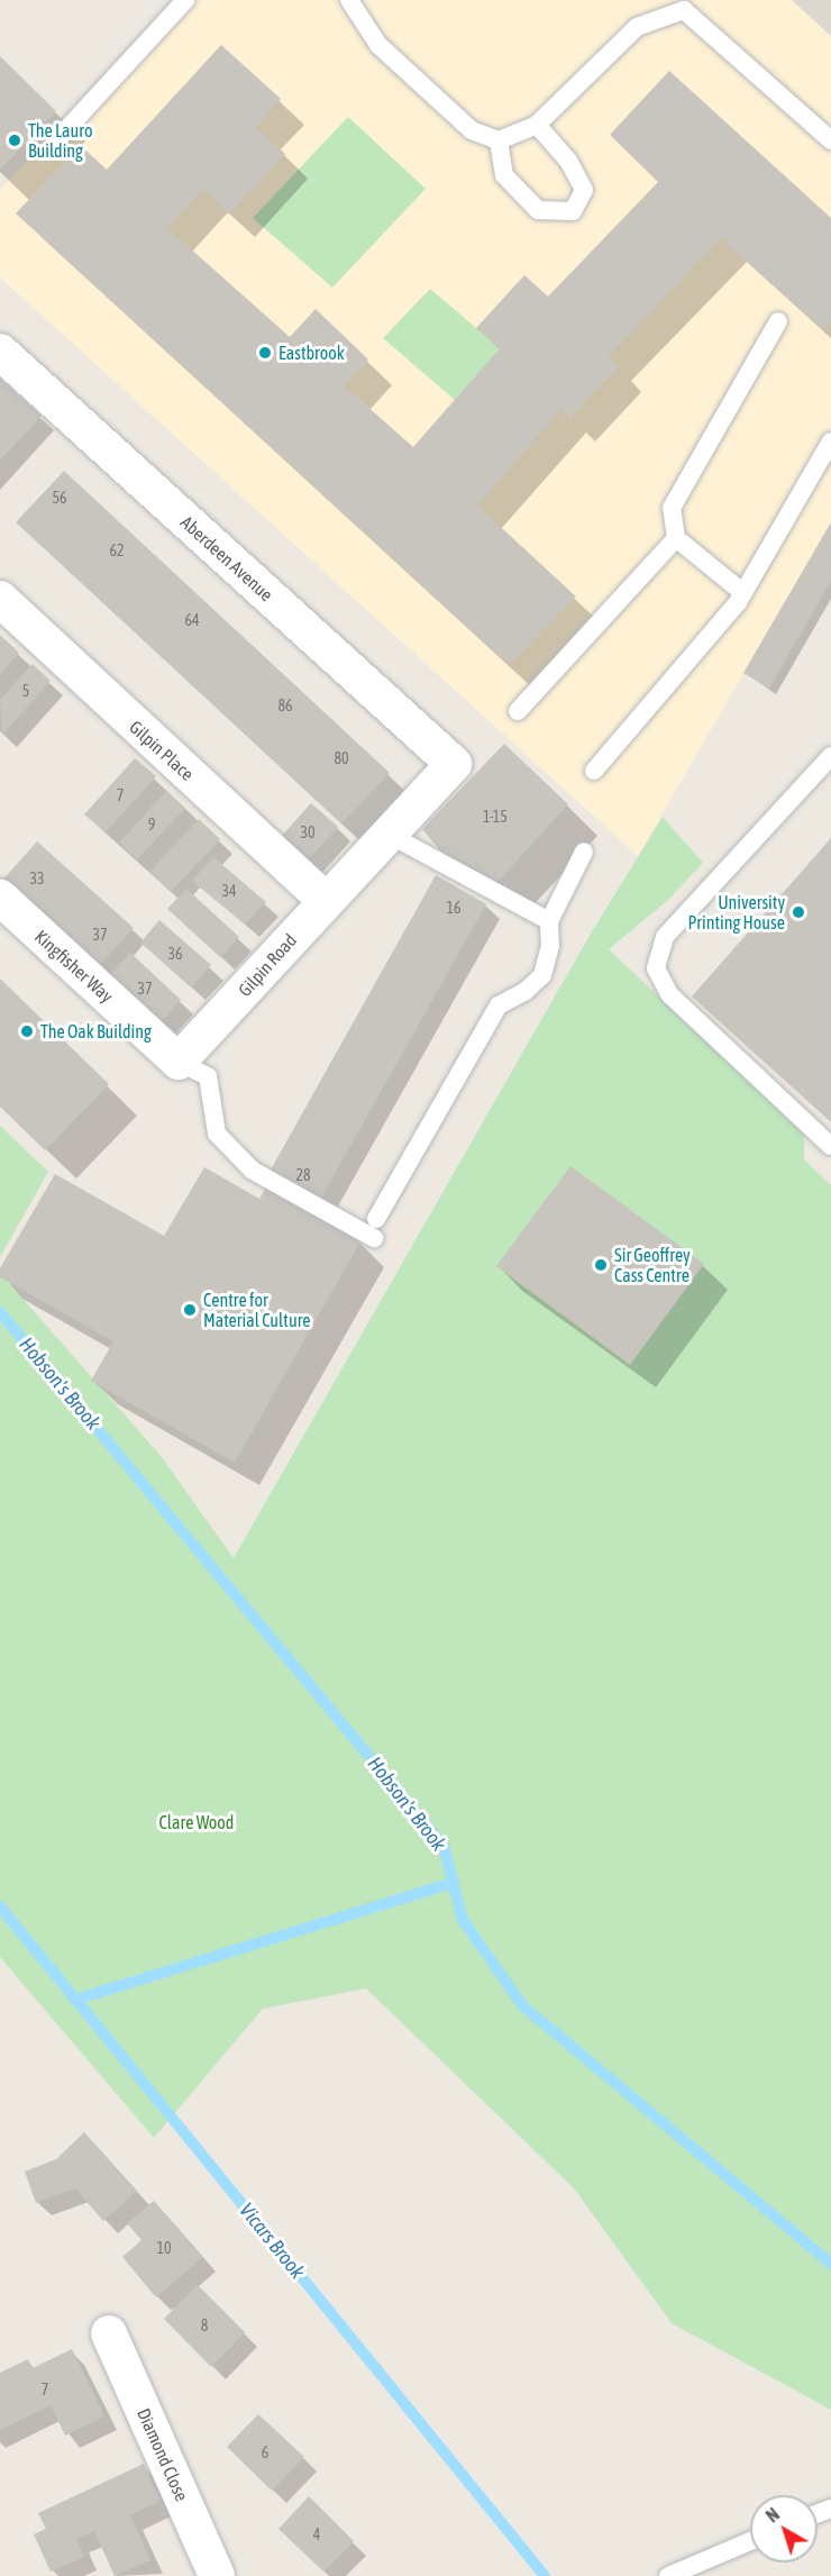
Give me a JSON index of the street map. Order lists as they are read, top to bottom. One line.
{"streets":{"street":["Aberdeen Avenue","Gilpin Place","Gilpin Road","Kingfisher Way","Diamond Close"]},"crossings":[["Aberdeen Avenue","Gilpin Road"],["Gilpin Place","Gilpin Road"],["Gilpin Road","Kingfisher Way"]],"water":["Hobson's Brook","Vicars Brook"],"parks":["Clare Wood"],"places":["The Lauro Building","Eastbrook","University Printing House","The Oak Building","Sir Geoffrey Cass Centre","Centre for Material Culture"],"house_numbers":["56","62","64","5","86","80","7","1-15","9","30","33","34","16","37","36","37","28","10","8","7","6","4"],"north":"top left"}
